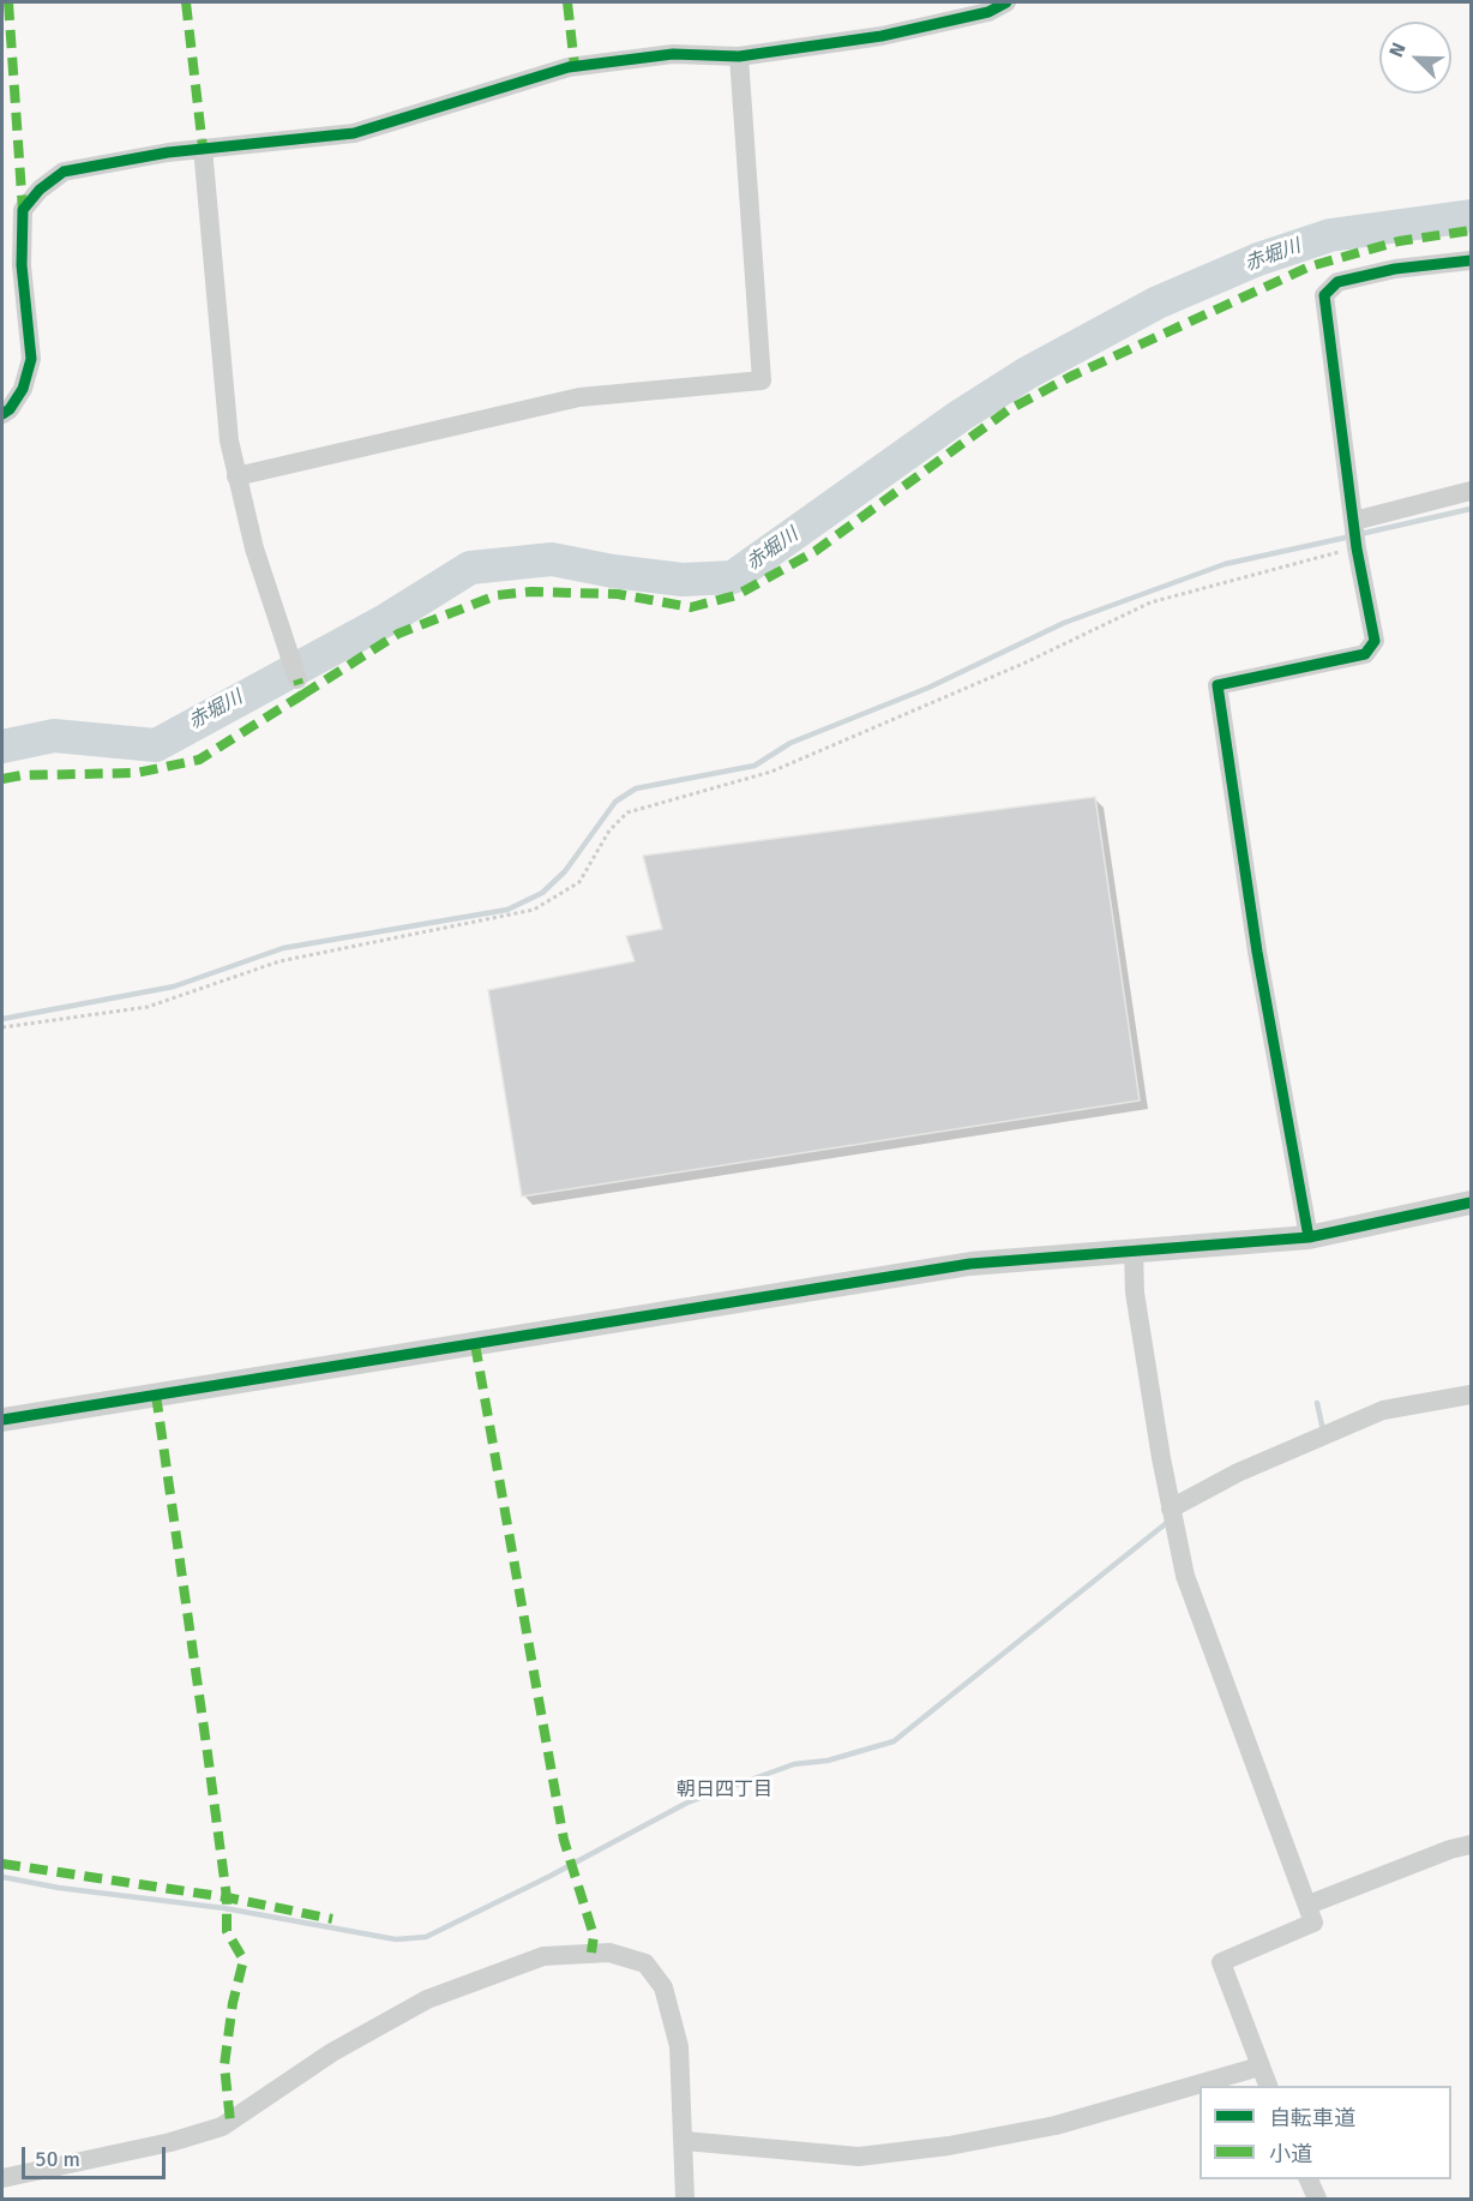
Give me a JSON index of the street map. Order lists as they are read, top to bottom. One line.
{"districts":["朝日四丁目"],"water":["赤堀川"],"legend":["自転車道","小道"],"scale_bar":"50 m","north":"top left"}
